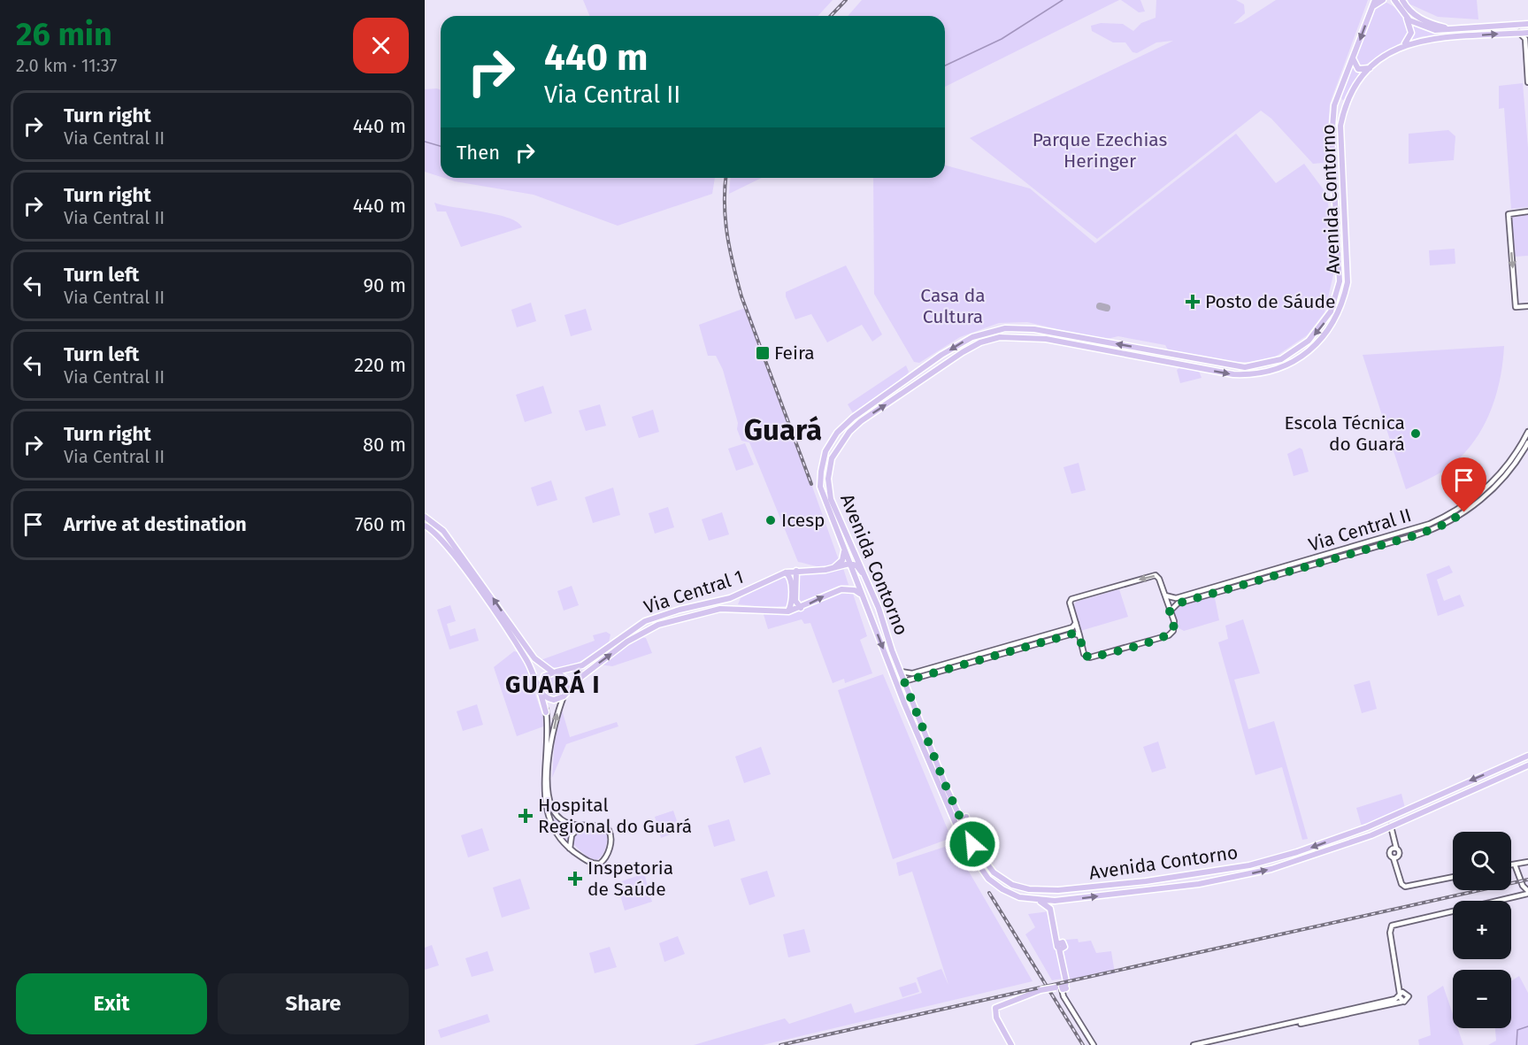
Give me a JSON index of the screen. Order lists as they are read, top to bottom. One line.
{"streets":{"main road":["Avenida Contorno","Via Central 1"],"street":["Via Central II"]},"crossings":[["Avenida Contorno","Via Central 1"]],"districts":["Guará","GUARÁ I"],"parks":["Parque Ezechias Heringer","Casa da Cultura"],"places":{"health":["Posto de Sáude","Hospital Regional do Guará","Inspetoria de Saúde"],"transit":["Feira"],"other":["Escola Técnica do Guará","Icesp"]},"page":{"heading":["26 min","2.0 km · 11:37"],"turn":["440 m","Via Central II"],"list":[{"name":"Turn right","note":"Via Central II","value":"440 m"},{"name":"Turn right","note":"Via Central II","value":"440 m"},{"name":"Turn left","note":"Via Central II","value":"90 m"},{"name":"Turn left","note":"Via Central II","value":"220 m"},{"name":"Turn right","note":"Via Central II","value":"80 m"},{"name":"Arrive at destination","value":"760 m"}],"then":"Then","map_buttons":["+","−"],"buttons":["Exit","Share"]}}
